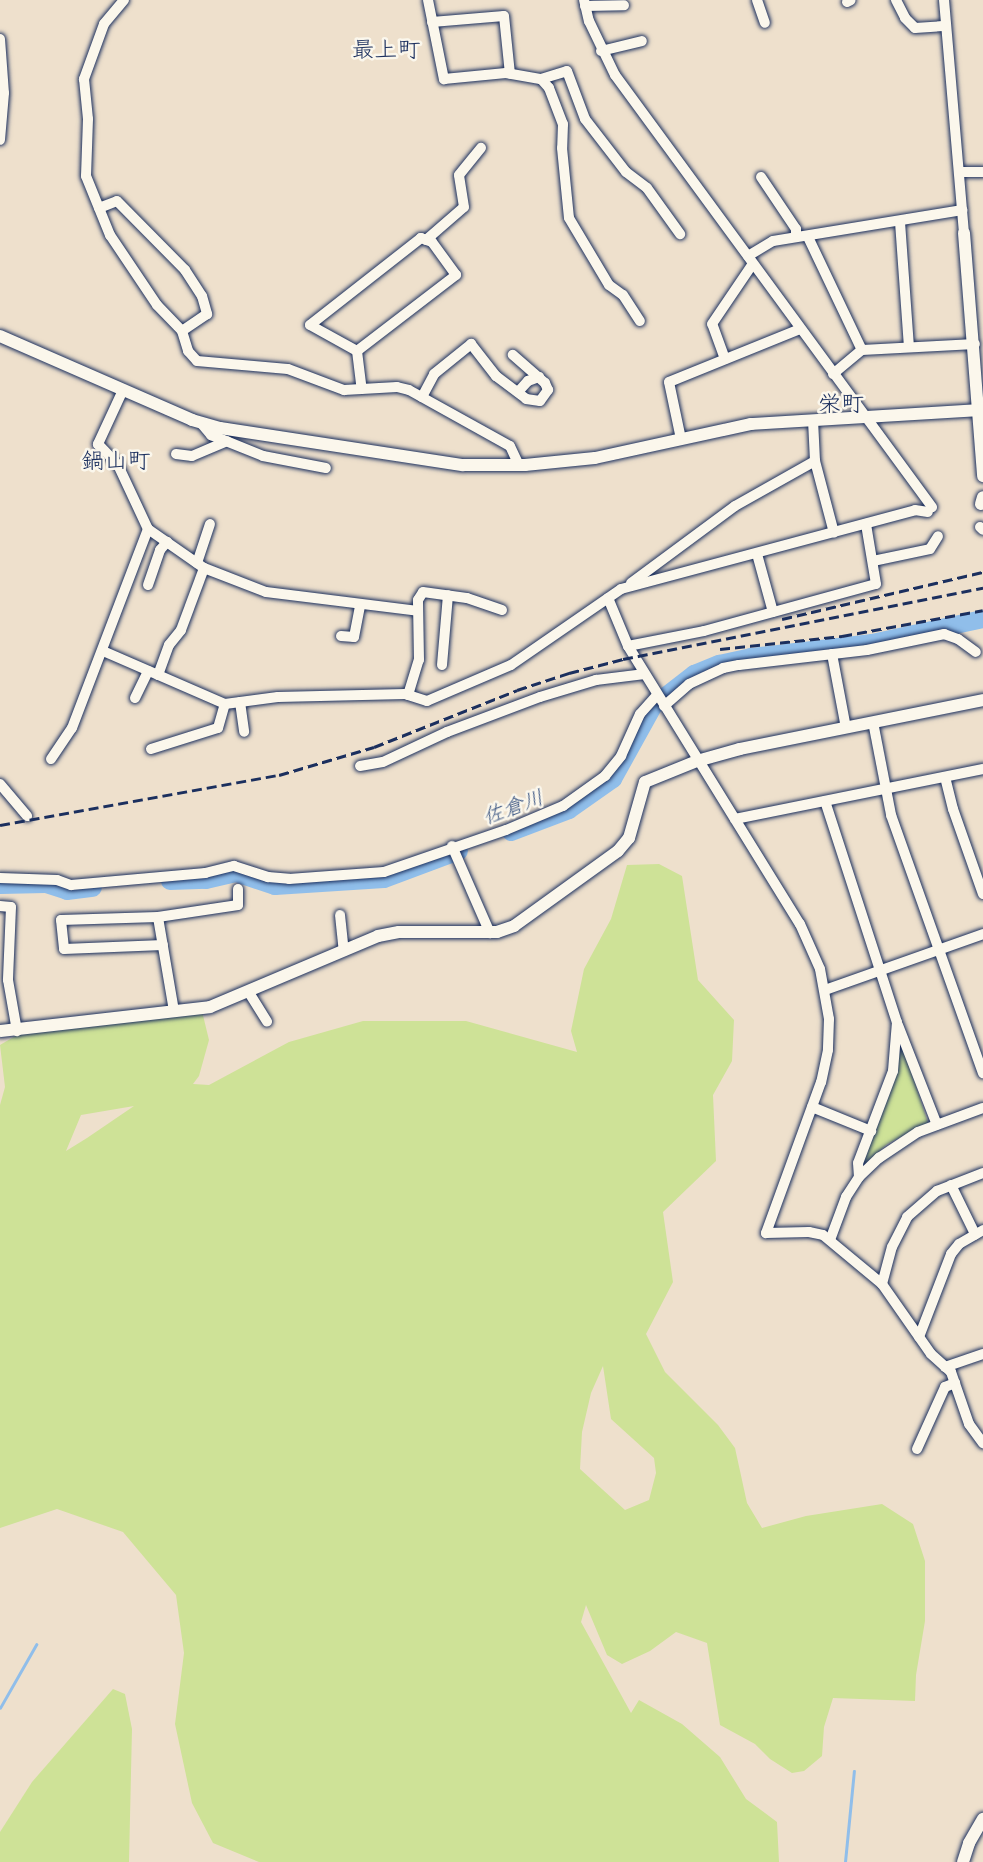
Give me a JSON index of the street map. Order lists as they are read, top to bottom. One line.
{"districts":["最上町","栄町","鍋山町"],"water":["佐倉川"]}
